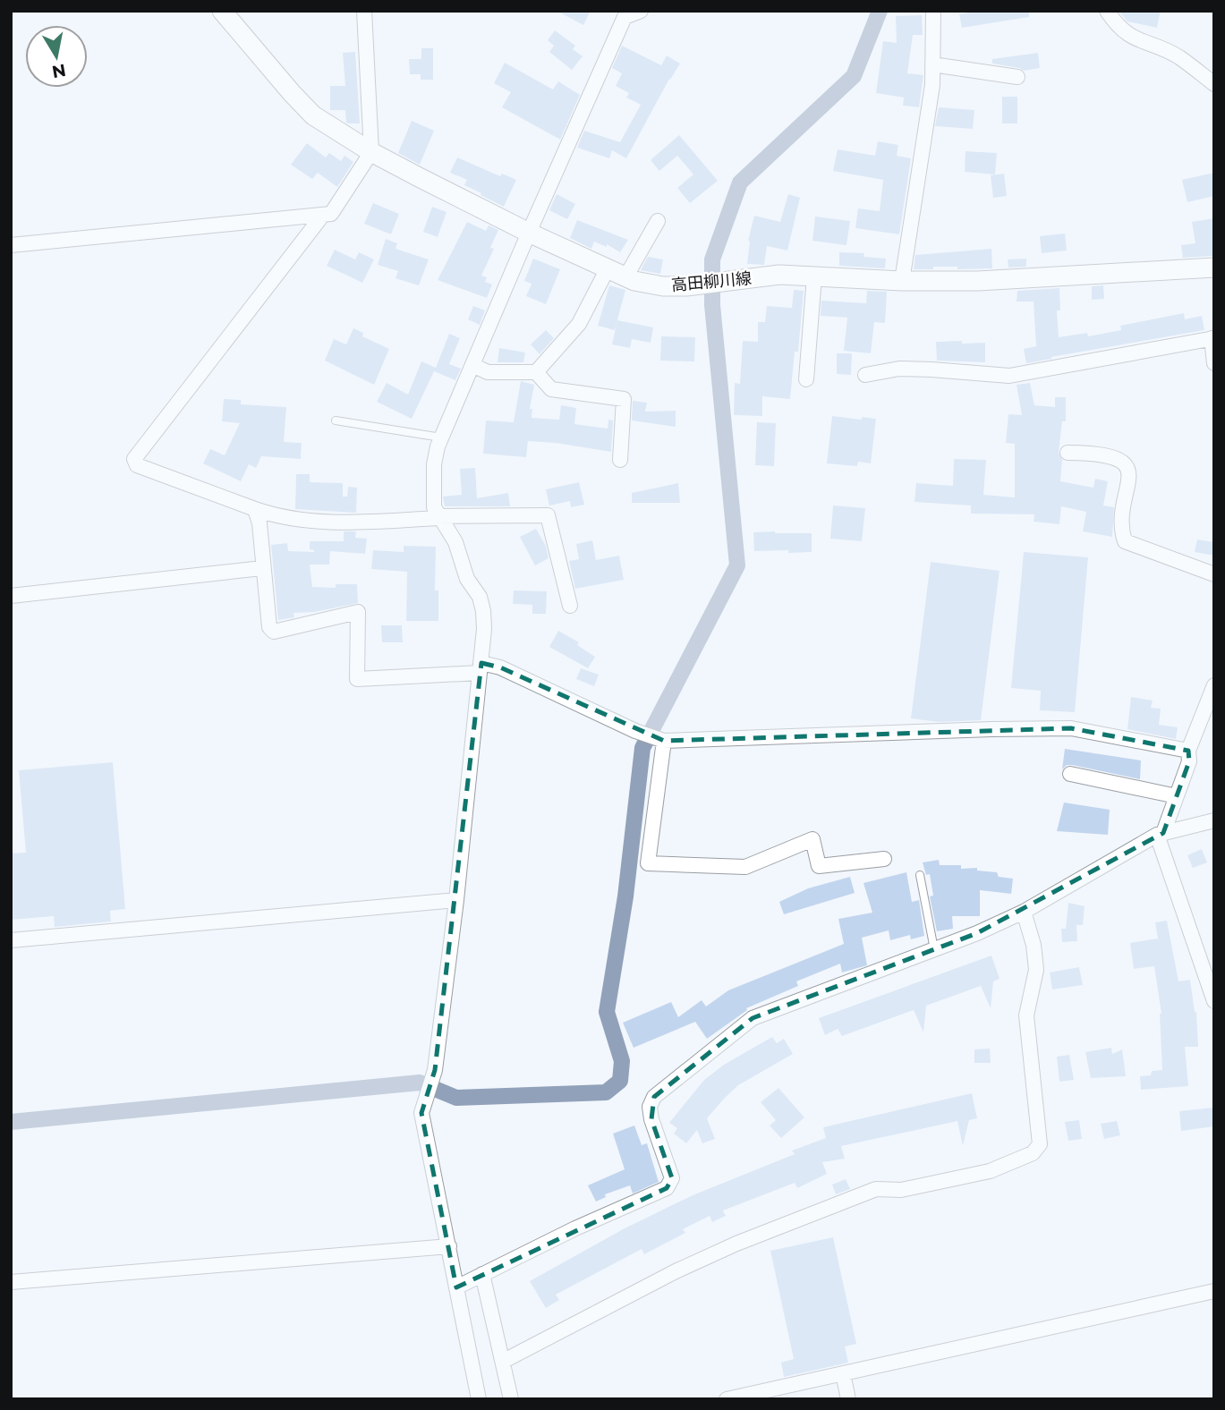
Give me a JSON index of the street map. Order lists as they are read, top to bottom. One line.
{"streets":{"main road":["高田柳川線"]},"north":"bottom"}
